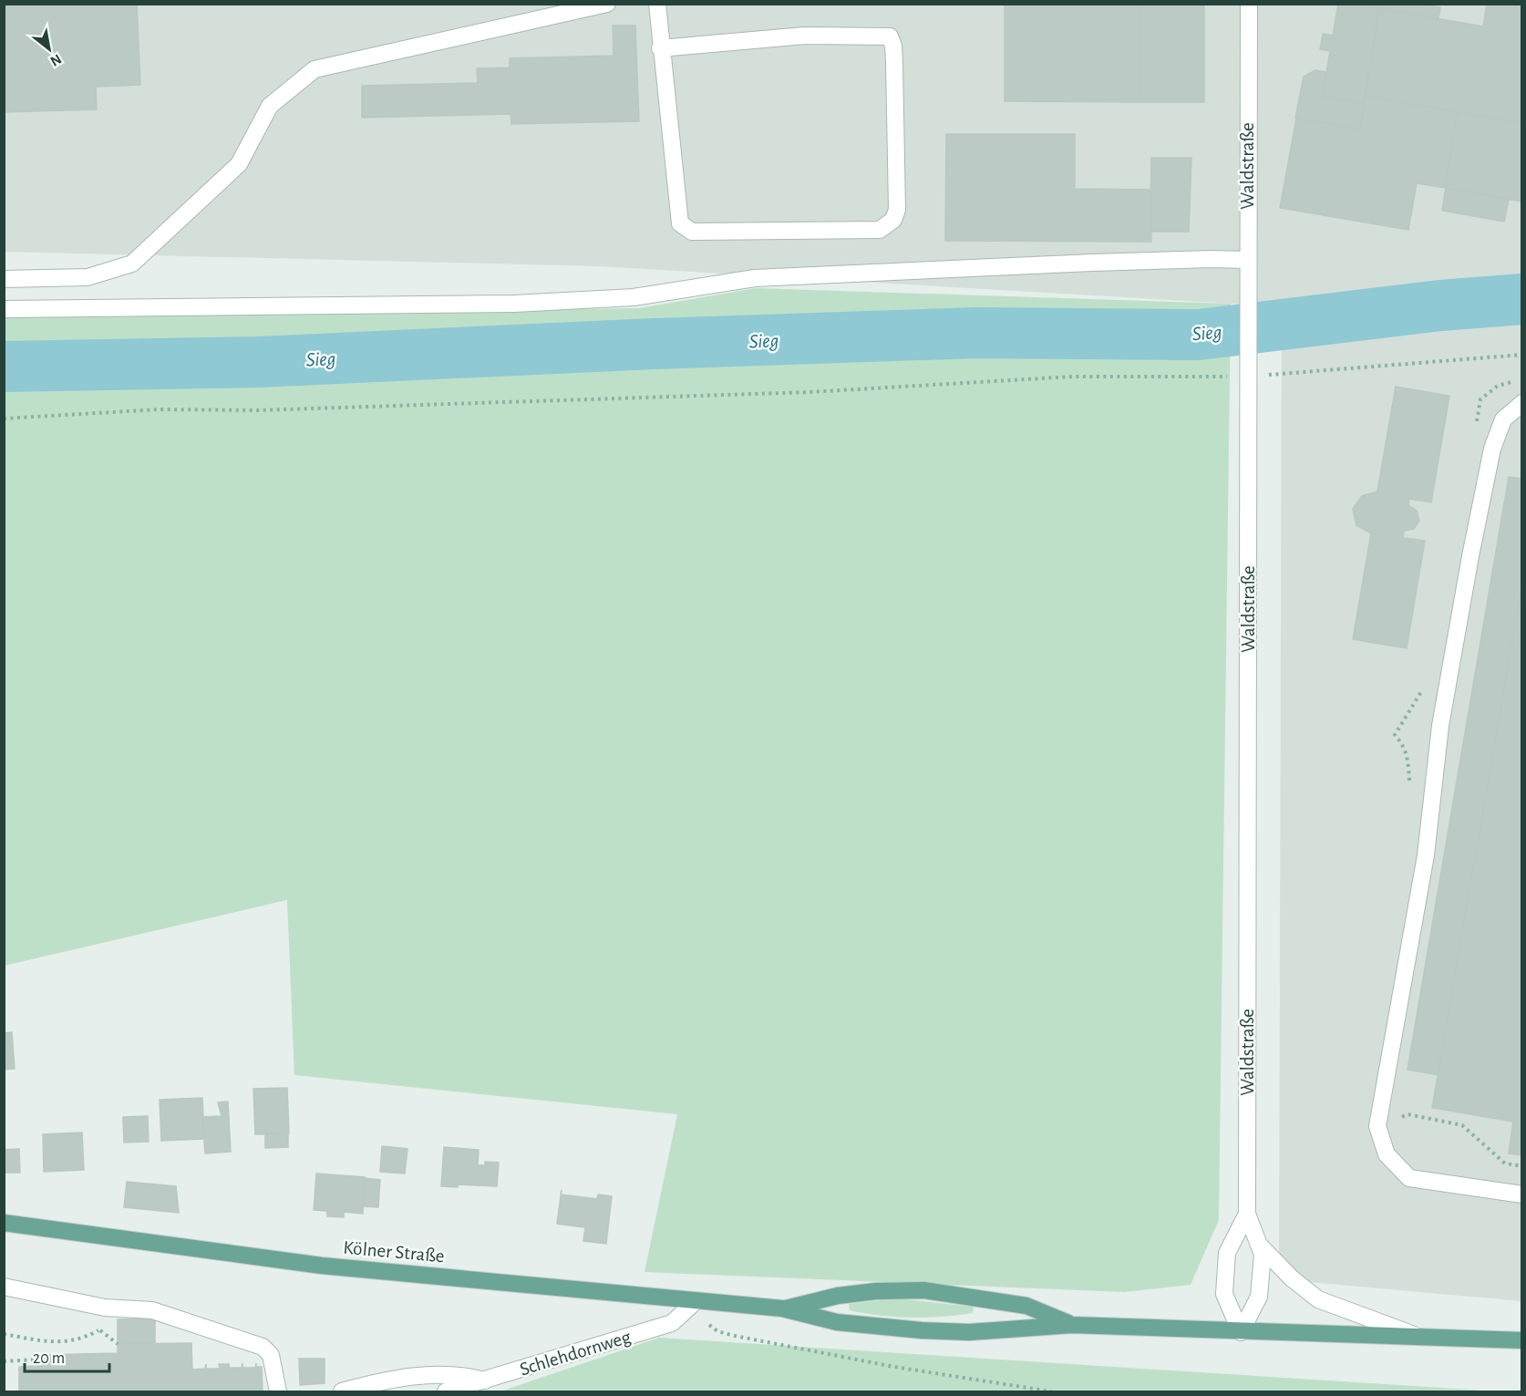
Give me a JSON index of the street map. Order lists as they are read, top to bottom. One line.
{"streets":{"main road":["Kölner Straße"],"street":["Waldstraße","Schlehdornweg"]},"crossings":[["Kölner Straße","Schlehdornweg"]],"water":["Sieg"],"scale_bar":"20 m","north":"bottom right"}
